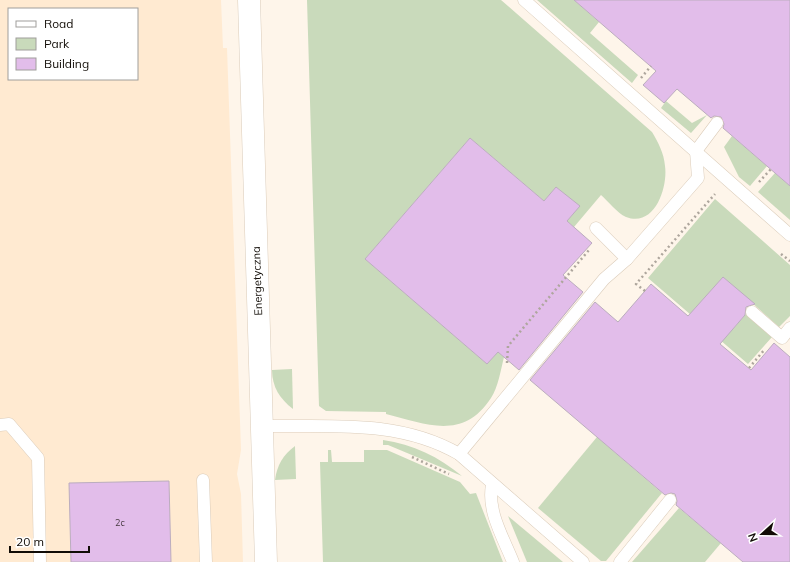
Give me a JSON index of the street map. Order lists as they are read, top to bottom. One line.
{"streets":{"street":["Energetyczna"]},"house_numbers":["2c"],"legend":["Road","Park","Building"],"scale_bar":"20 m","north":"left"}
